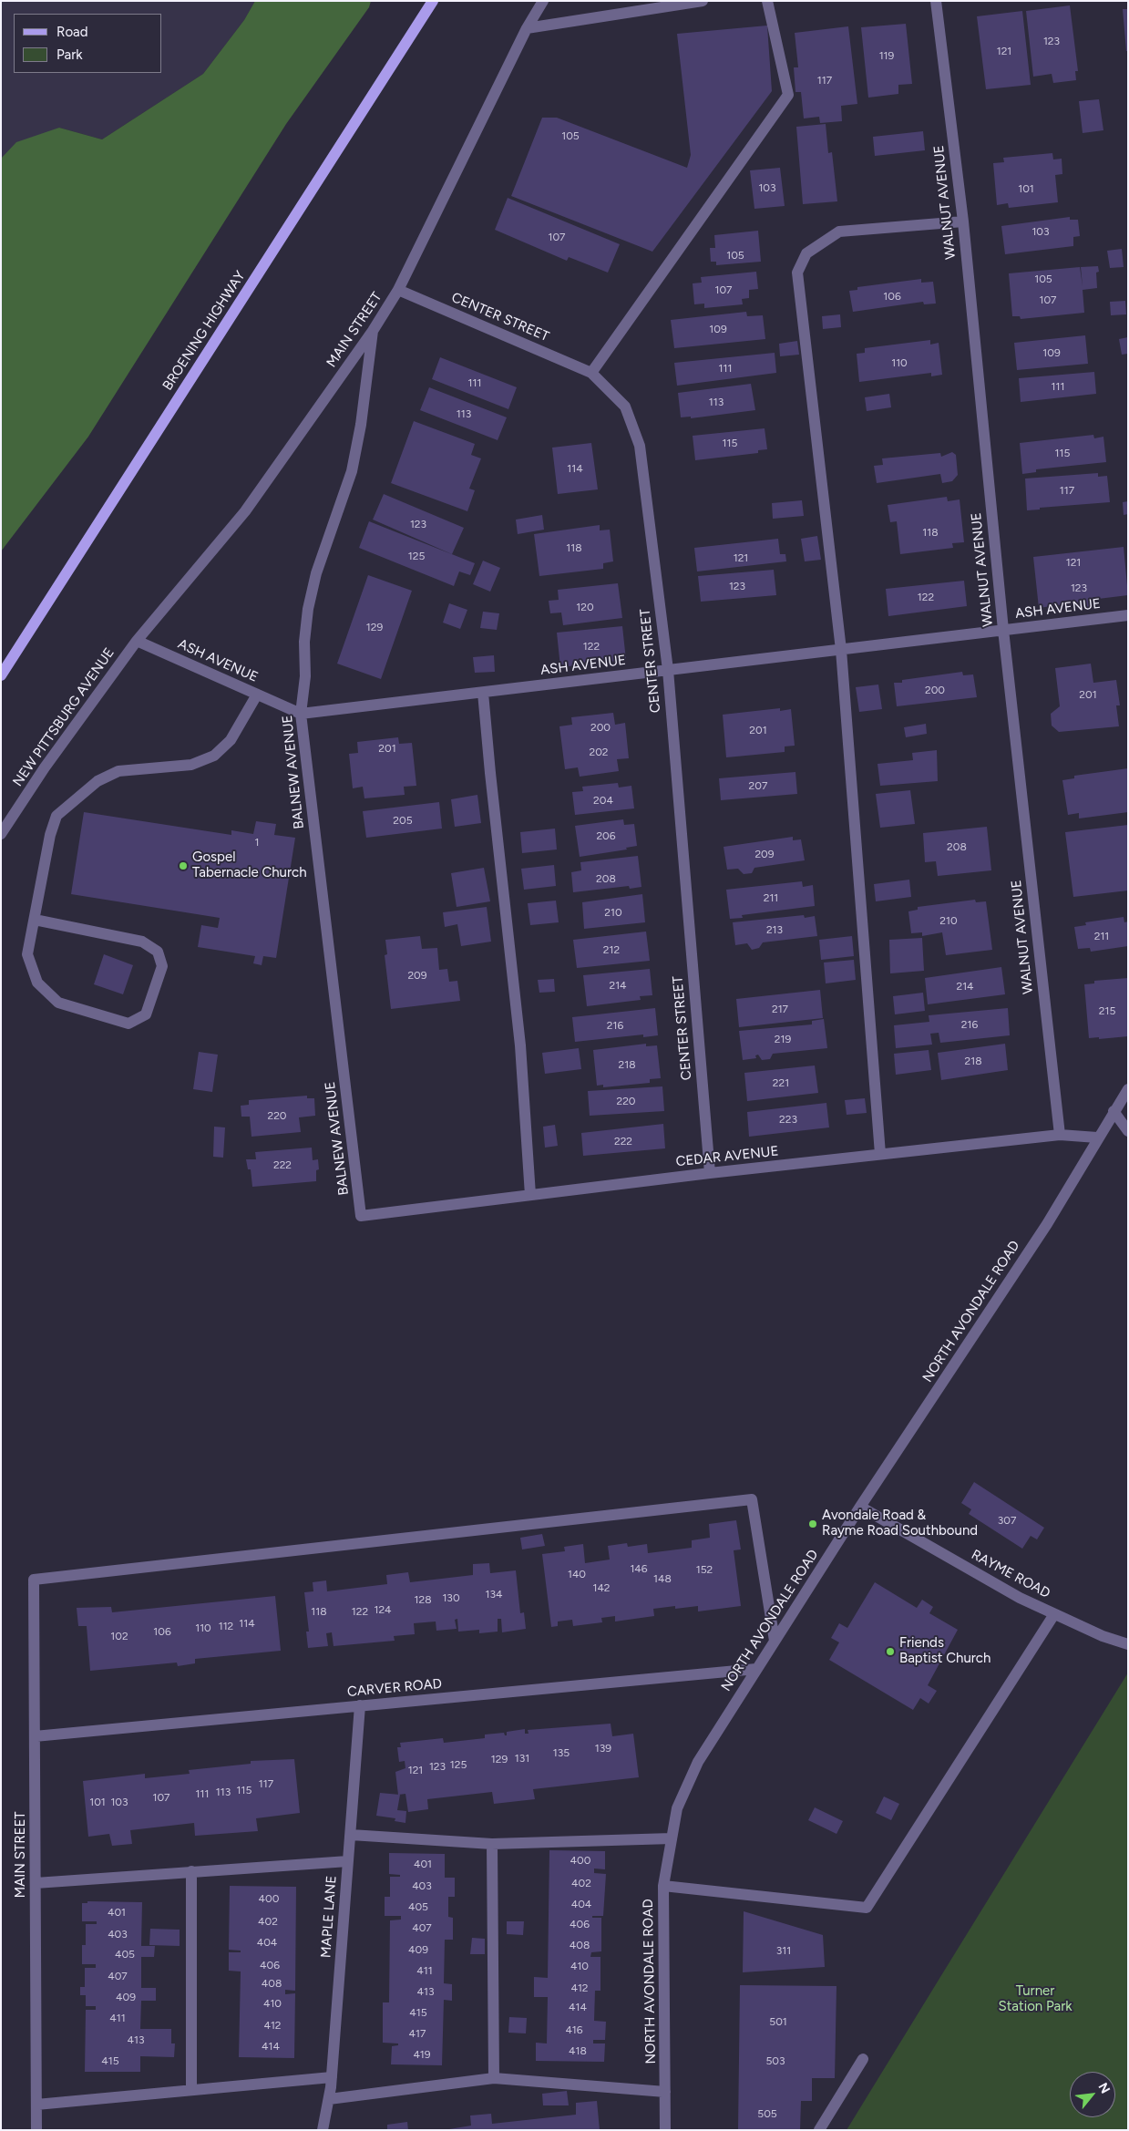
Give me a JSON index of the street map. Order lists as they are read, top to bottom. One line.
{"streets":{"main road":["BROENING HIGHWAY"],"street":["WALNUT AVENUE","CENTER STREET","MAIN STREET","ASH AVENUE","NEW PITTSBURG AVENUE","BALNEW AVENUE","CEDAR AVENUE","NORTH AVONDALE ROAD","RAYME ROAD","CARVER ROAD","MAPLE LANE"]},"crossings":[["WALNUT AVENUE","ASH AVENUE"],["WALNUT AVENUE","CEDAR AVENUE"],["CENTER STREET","MAIN STREET"],["CENTER STREET","ASH AVENUE"],["CENTER STREET","CEDAR AVENUE"],["MAIN STREET","ASH AVENUE"],["MAIN STREET","NEW PITTSBURG AVENUE"],["MAIN STREET","BALNEW AVENUE"],["MAIN STREET","NORTH AVONDALE ROAD"],["MAIN STREET","CARVER ROAD"],["ASH AVENUE","NEW PITTSBURG AVENUE"],["ASH AVENUE","BALNEW AVENUE"],["BALNEW AVENUE","CEDAR AVENUE"],["CEDAR AVENUE","NORTH AVONDALE ROAD"],["NORTH AVONDALE ROAD","RAYME ROAD"],["NORTH AVONDALE ROAD","CARVER ROAD"],["CARVER ROAD","MAPLE LANE"]],"parks":["Turner Station Park"],"places":["Gospel Tabernacle Church","Avondale Road & Rayme Road Southbound","Friends Baptist Church"],"house_numbers":["123","121","119","117","105","103","101","103","107","105","105","107","106","107","109","109","110","111","111","111","113","113","115","115","114","117","123","118","118","125","121","121","123","123","122","120","129","122","200","201","200","201","201","202","207","204","205","206","1","208","209","208","211","210","210","213","211","212","209","214","214","217","215","216","216","219","218","218","221","220","220","223","222","222","307","146","152","140","148","142","134","130","128","124","118","122","114","112","110","106","102","139","135","131","129","125","123","121","117","115","113","111","107","101","103","400","401","402","403","400","404","405","401","402","406","407","403","404","408","409","311","405","406","410","411","407","408","412","413","409","410","414","415","411","501","412","416","417","413","414","418","419","415","503","505"],"legend":["Road","Park"],"north":"top right"}
